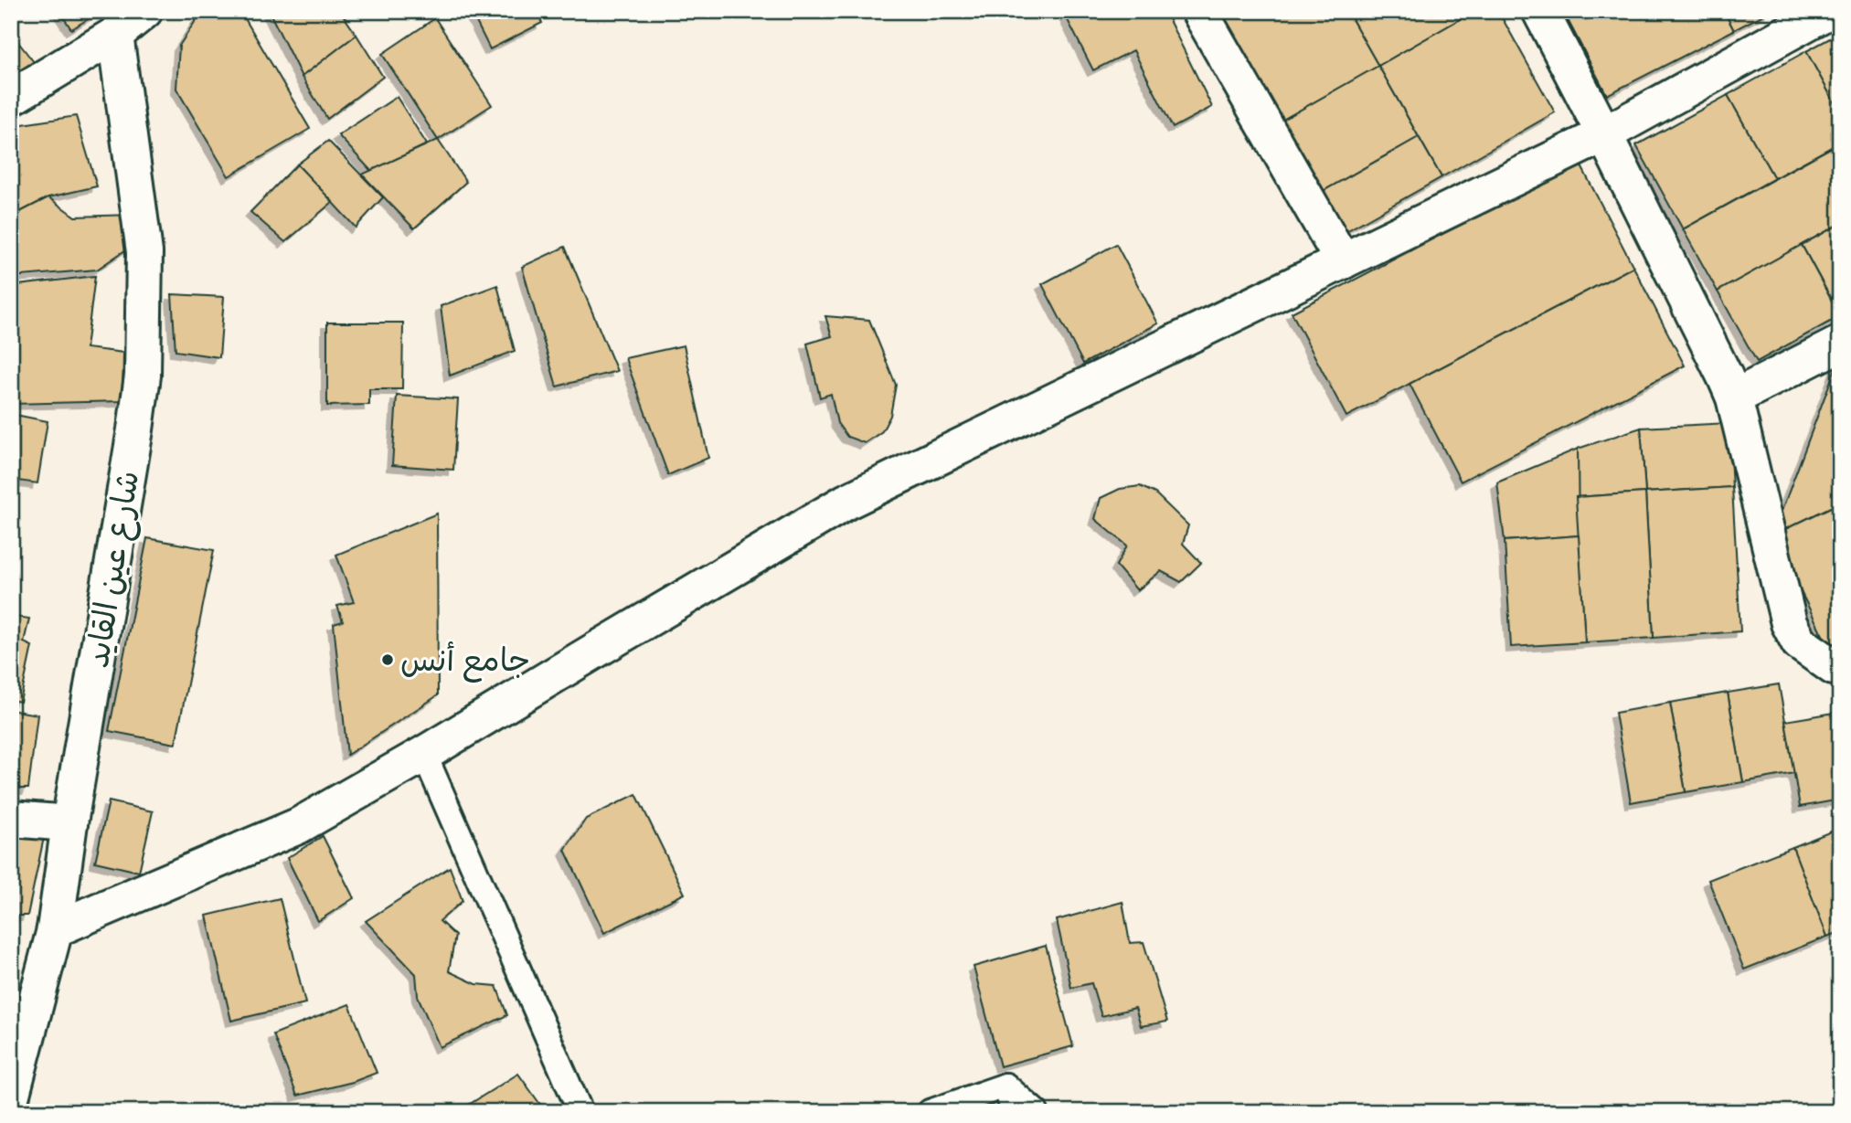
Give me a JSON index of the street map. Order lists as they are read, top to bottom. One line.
{"streets":{"street":["شارع عين القايد"]},"places":["جامع أنس"]}
